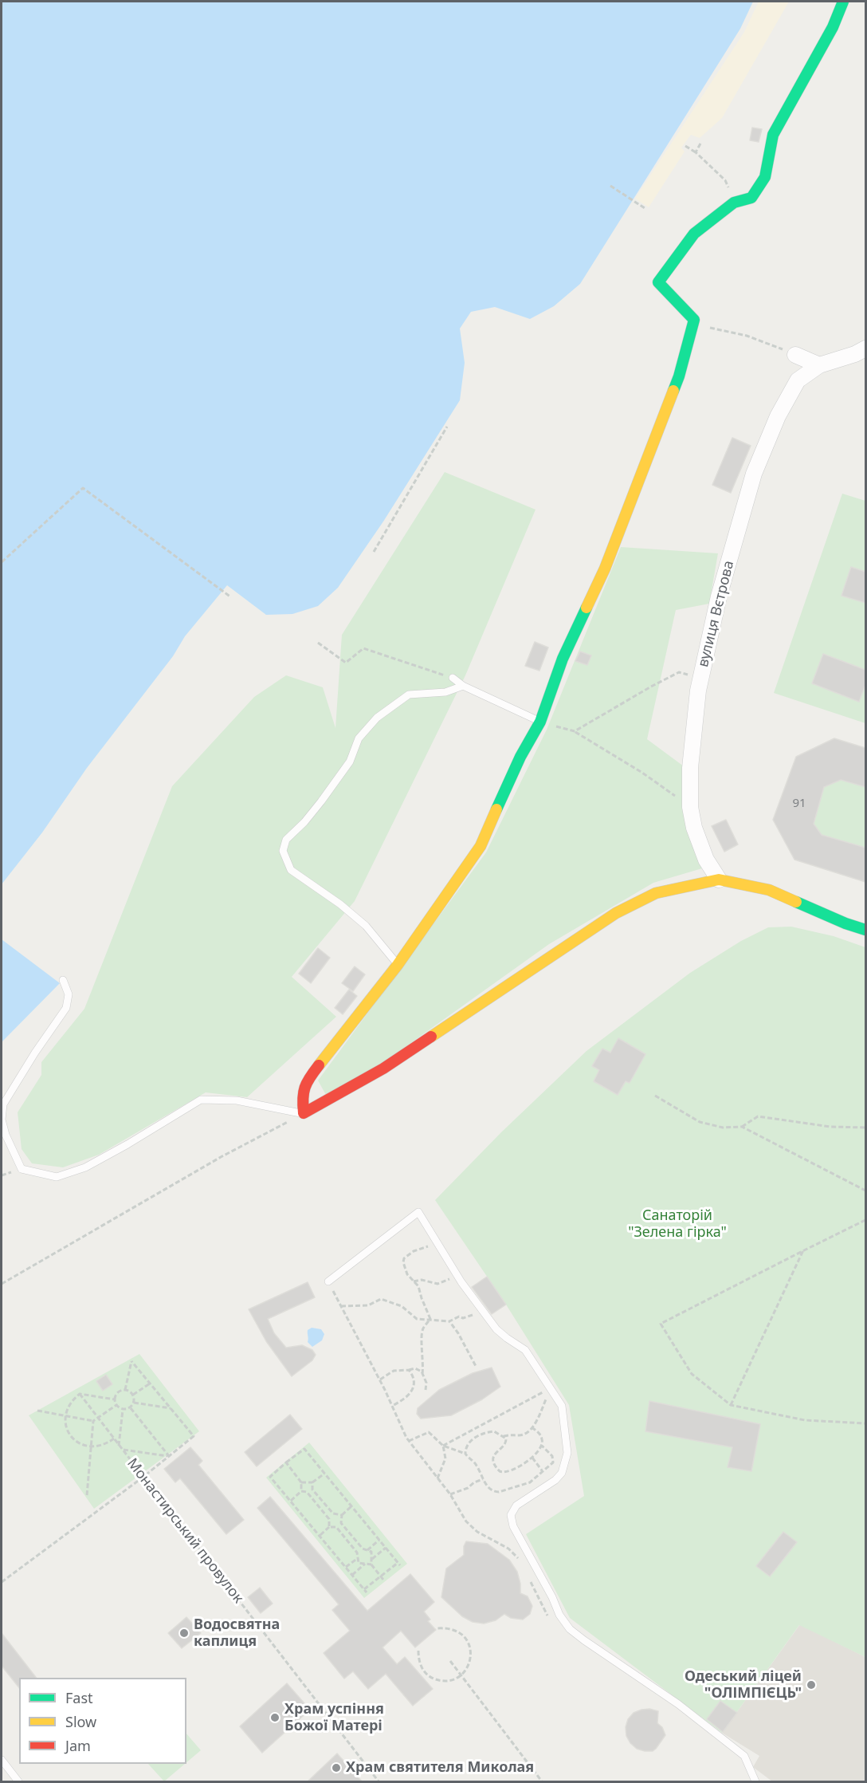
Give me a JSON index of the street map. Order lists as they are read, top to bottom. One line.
{"streets":{"street":["вулиця Вєтрова"],"path":["Монастирський провулок"]},"parks":["Санаторій \"Зелена гірка\""],"places":["Водосвятна каплиця","Одеський ліцей \"ОЛІМПІЄЦЬ\"","Храм успіння Божої Матері","Храм святителя Миколая"],"house_numbers":["91"],"legend":["Fast","Slow","Jam"]}
